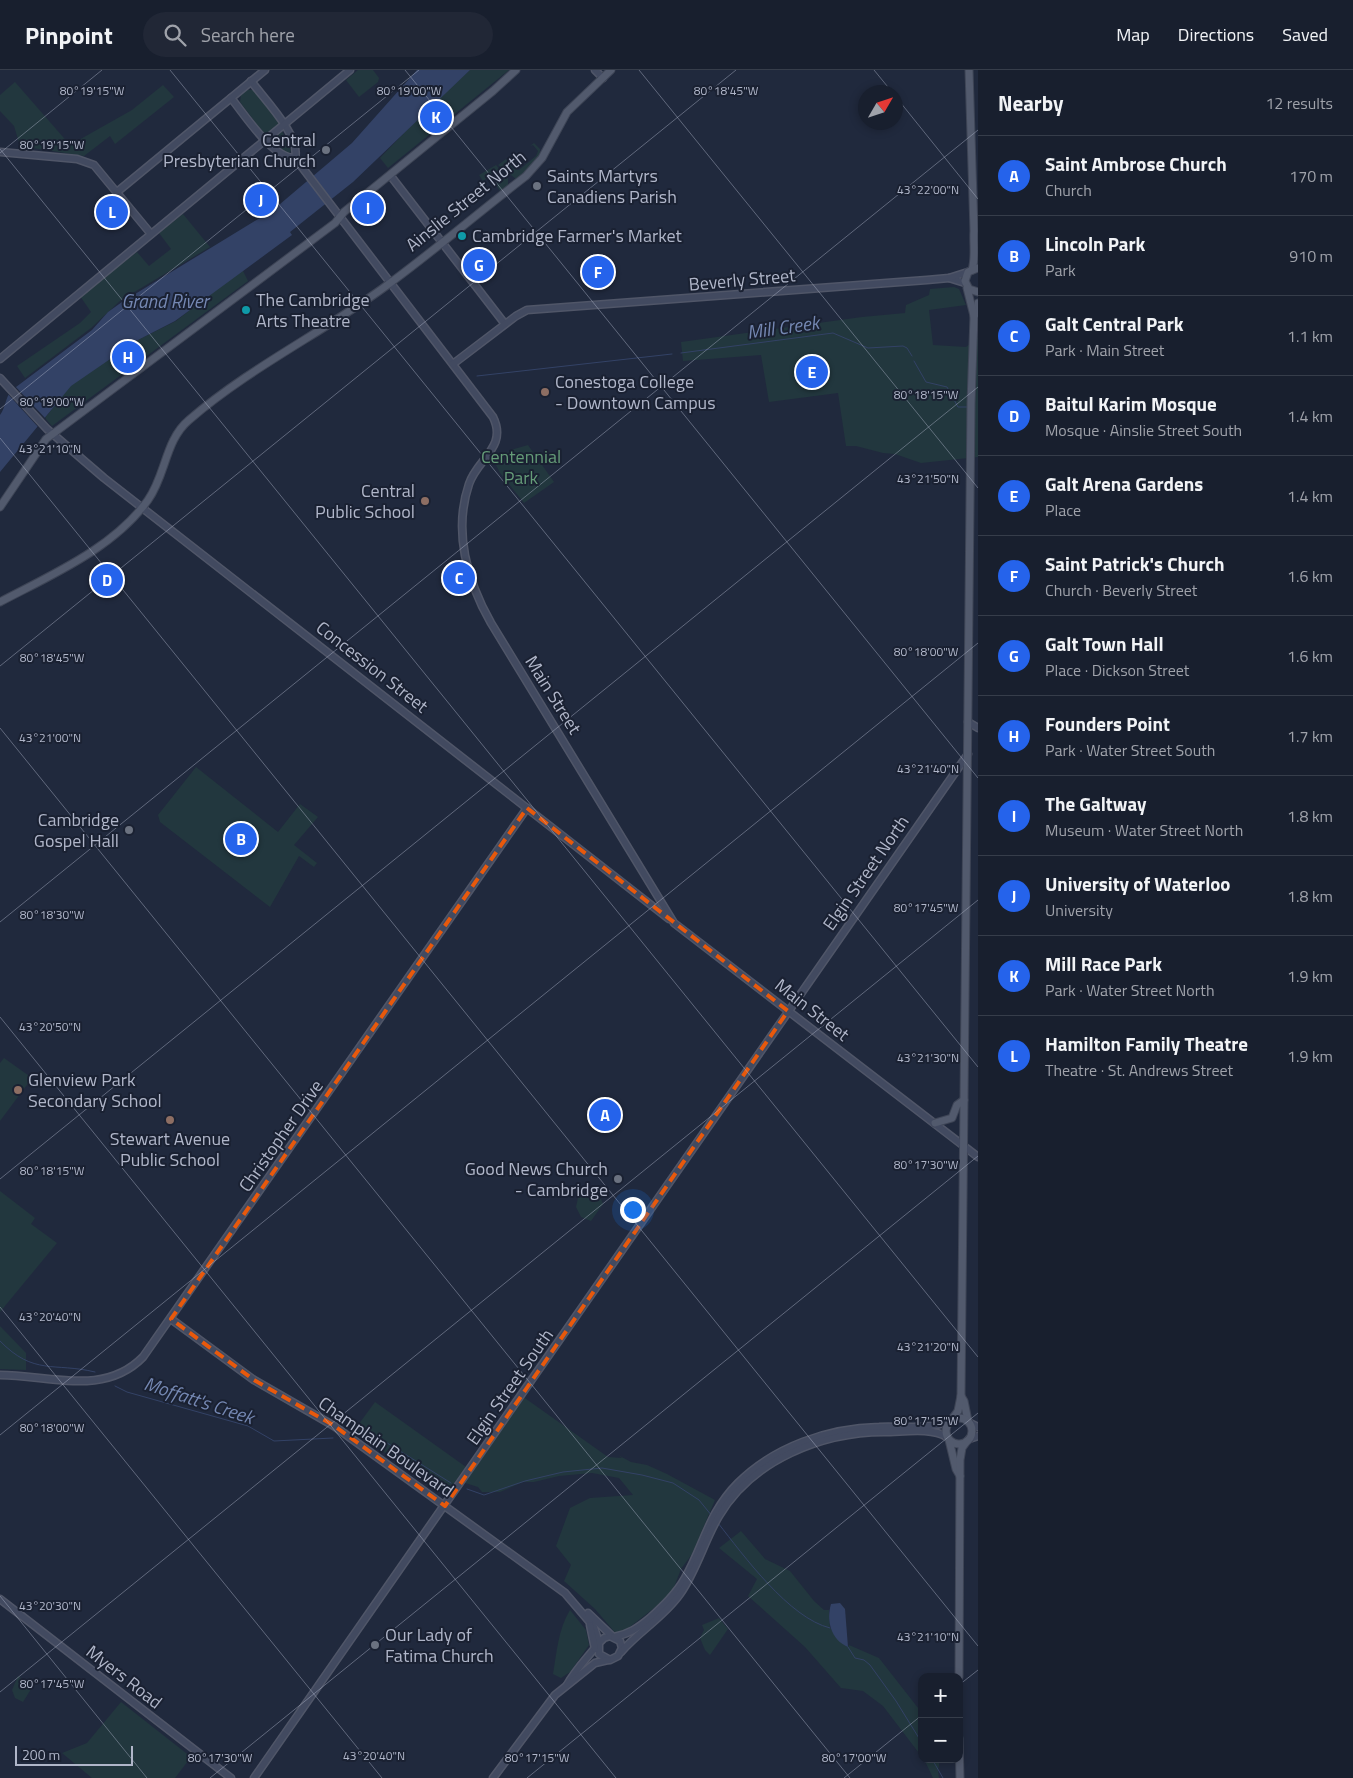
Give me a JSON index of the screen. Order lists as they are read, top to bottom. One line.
{"streets":{"main road":["Ainslie Street North","Beverly Street","Concession Street","Main Street","Elgin Street North","Christopher Drive","Elgin Street South","Champlain Boulevard","Myers Road"]},"crossings":[["Ainslie Street North","Concession Street"],["Ainslie Street North","Main Street"],["Beverly Street","Main Street"],["Concession Street","Main Street"],["Concession Street","Christopher Drive"],["Main Street","Elgin Street North"],["Main Street","Elgin Street South"],["Elgin Street North","Elgin Street South"],["Christopher Drive","Champlain Boulevard"],["Elgin Street South","Champlain Boulevard"]],"water":["Grand River","Mill Creek","Moffatt's Creek"],"parks":["Centennial Park"],"places":["Central Presbyterian Church","Saints Martyrs Canadiens Parish","Cambridge Farmer's Market","The Cambridge Arts Theatre","Conestoga College - Downtown Campus","Central Public School","Cambridge Gospel Hall","Glenview Park Secondary School","Stewart Avenue Public School","Good News Church - Cambridge","Our Lady of Fatima Church"],"scale_bar":"200 m","north":"top right","page":{"header":"Pinpoint","search":"Search here","nav":["Map","Directions","Saved"],"heading":["Nearby","12 results"],"pins":["K","J","I","L","G","F","H","E","C","D","B","A"],"list":[{"mark":"A","name":"Saint Ambrose Church","note":"Church","value":"170 m"},{"mark":"B","name":"Lincoln Park","note":"Park","value":"910 m"},{"mark":"C","name":"Galt Central Park","note":"Park · Main Street","value":"1.1 km"},{"mark":"D","name":"Baitul Karim Mosque","note":"Mosque · Ainslie Street South","value":"1.4 km"},{"mark":"E","name":"Galt Arena Gardens","note":"Place","value":"1.4 km"},{"mark":"F","name":"Saint Patrick's Church","note":"Church · Beverly Street","value":"1.6 km"},{"mark":"G","name":"Galt Town Hall","note":"Place · Dickson Street","value":"1.6 km"},{"mark":"H","name":"Founders Point","note":"Park · Water Street South","value":"1.7 km"},{"mark":"I","name":"The Galtway","note":"Museum · Water Street North","value":"1.8 km"},{"mark":"J","name":"University of Waterloo","note":"University","value":"1.8 km"},{"mark":"K","name":"Mill Race Park","note":"Park · Water Street North","value":"1.9 km"},{"mark":"L","name":"Hamilton Family Theatre","note":"Theatre · St. Andrews Street","value":"1.9 km"}],"map_buttons":["+","−"],"scale":"200 m"},"coordinates":["80°19'15\"W","80°19'00\"W","80°18'45\"W","43°22'00\"N","80°18'15\"W","43°21'10\"N","43°21'50\"N","80°18'00\"W","43°21'00\"N","43°21'40\"N","80°17'45\"W","80°18'30\"W","43°20'50\"N","43°21'30\"N","80°17'30\"W","43°20'40\"N","43°21'20\"N","80°17'15\"W","43°20'30\"N","80°17'00\"W"]}
